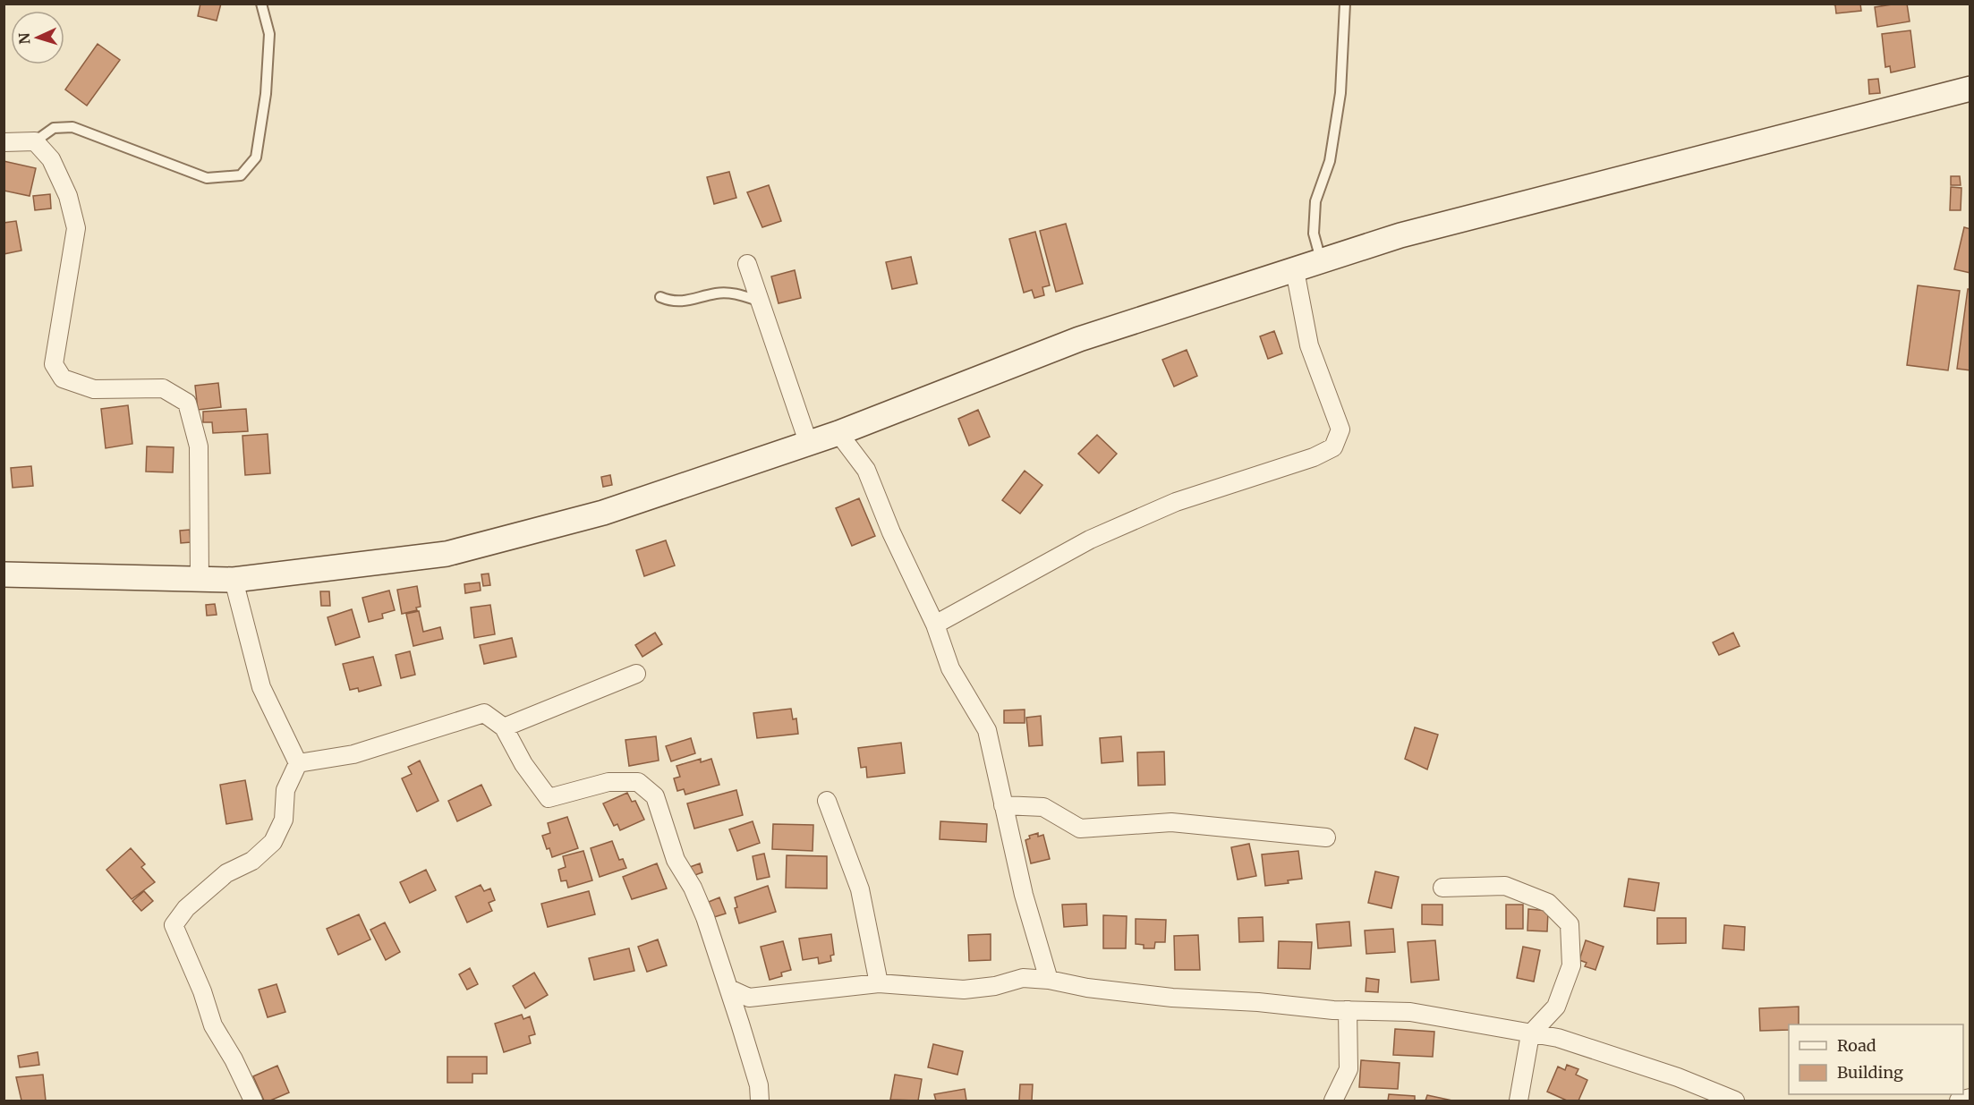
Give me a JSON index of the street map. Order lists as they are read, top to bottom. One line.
{"legend":["Road","Building"],"north":"left"}
